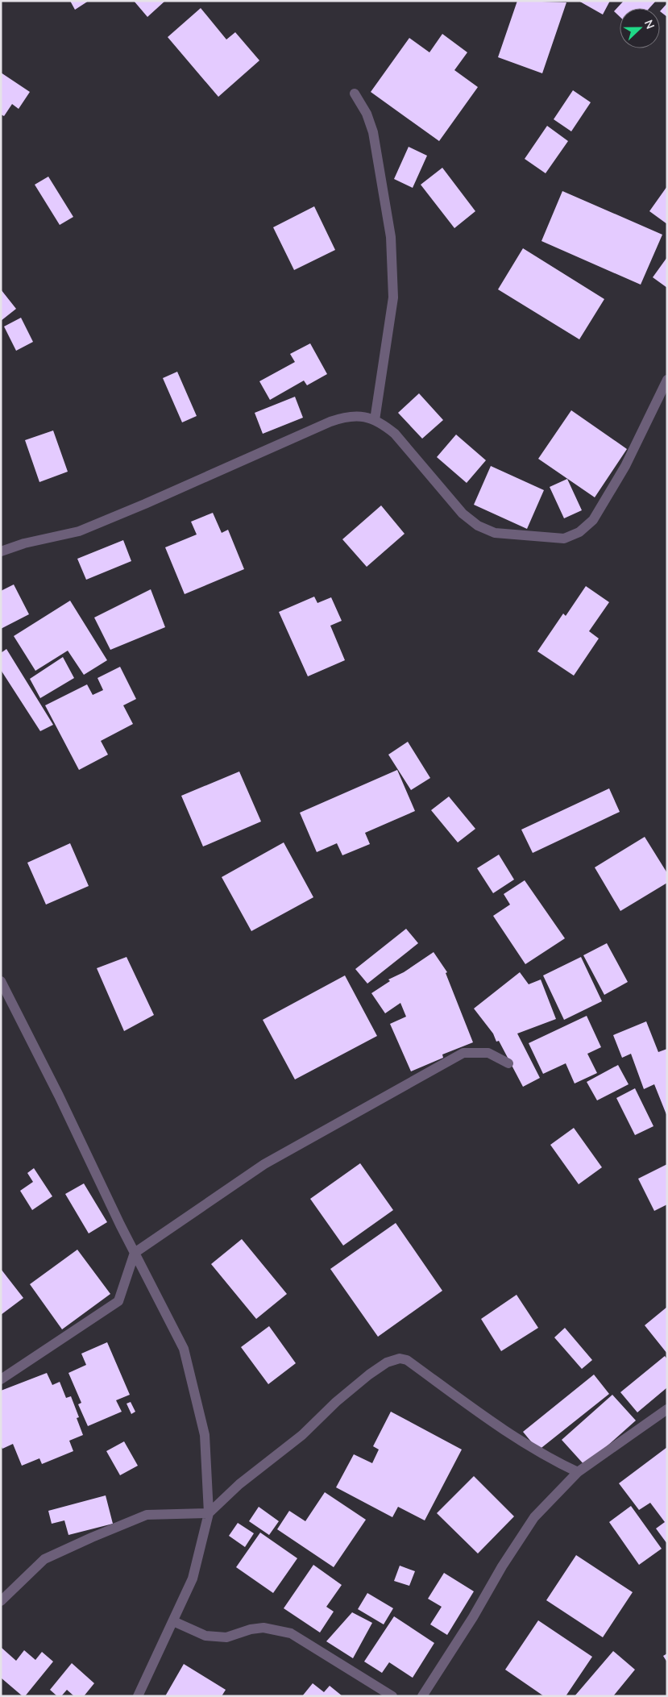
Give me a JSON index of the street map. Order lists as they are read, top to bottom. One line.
{"north":"right"}
